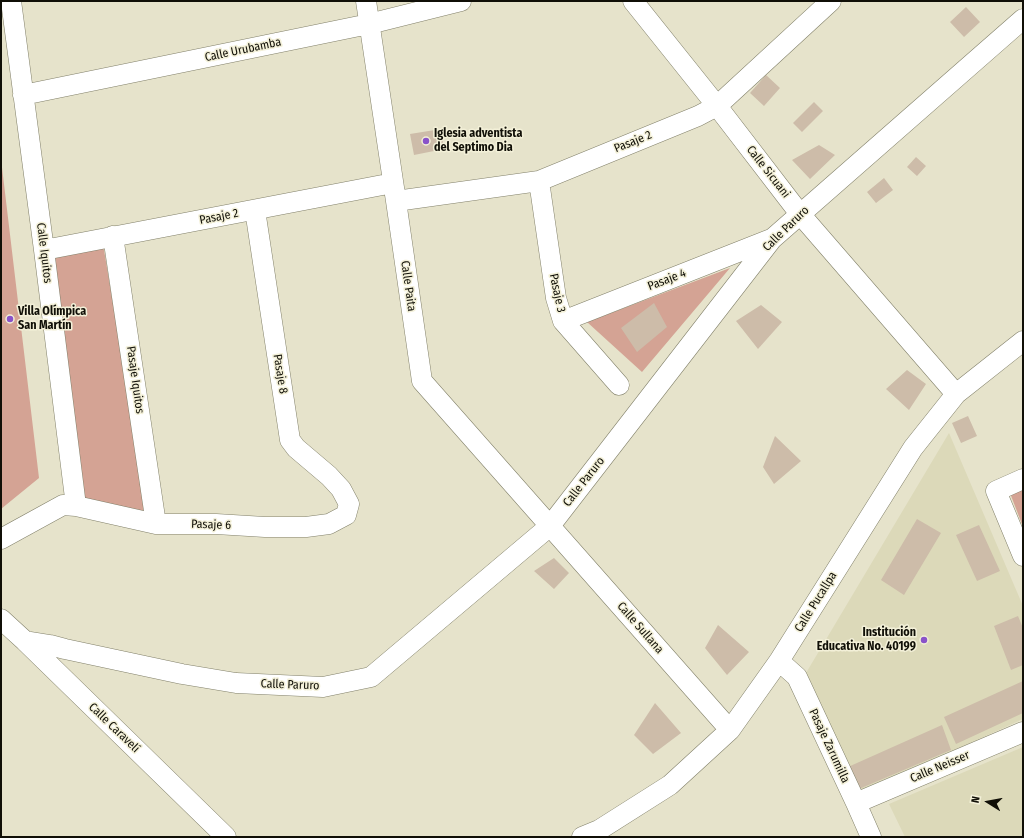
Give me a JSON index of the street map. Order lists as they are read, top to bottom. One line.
{"streets":{"street":["Calle Urubamba","Pasaje 2","Calle Sicuani","Calle Paruro","Calle Iquitos","Pasaje 4","Calle Paita","Pasaje 3","Pasaje 8","Pasaje Iquitos","Pasaje 6","Calle Pucallpa","Calle Sullana","Calle Caravelí","Pasaje Zarumilla","Calle Neisser"]},"crossings":[["Calle Urubamba","Calle Iquitos"],["Calle Urubamba","Calle Paita"],["Pasaje 2","Calle Sicuani"],["Pasaje 2","Calle Iquitos"],["Pasaje 2","Calle Paita"],["Pasaje 2","Pasaje 3"],["Pasaje 2","Pasaje 8"],["Pasaje 2","Pasaje Iquitos"],["Calle Sicuani","Calle Paruro"],["Calle Sicuani","Calle Pucallpa"],["Calle Paruro","Pasaje 4"],["Calle Paruro","Calle Paita"],["Calle Paruro","Calle Sullana"],["Calle Paruro","Calle Caravelí"],["Calle Iquitos","Pasaje 6"],["Pasaje 4","Pasaje 3"],["Calle Paita","Calle Sullana"],["Pasaje 8","Pasaje 6"],["Pasaje Iquitos","Pasaje 6"],["Calle Pucallpa","Calle Sullana"],["Calle Pucallpa","Pasaje Zarumilla"],["Pasaje Zarumilla","Calle Neisser"]],"places":["Iglesia adventista del Septimo Dia","Villa Olímpica San Martín","Institución Educativa No. 40199"],"north":"left"}
